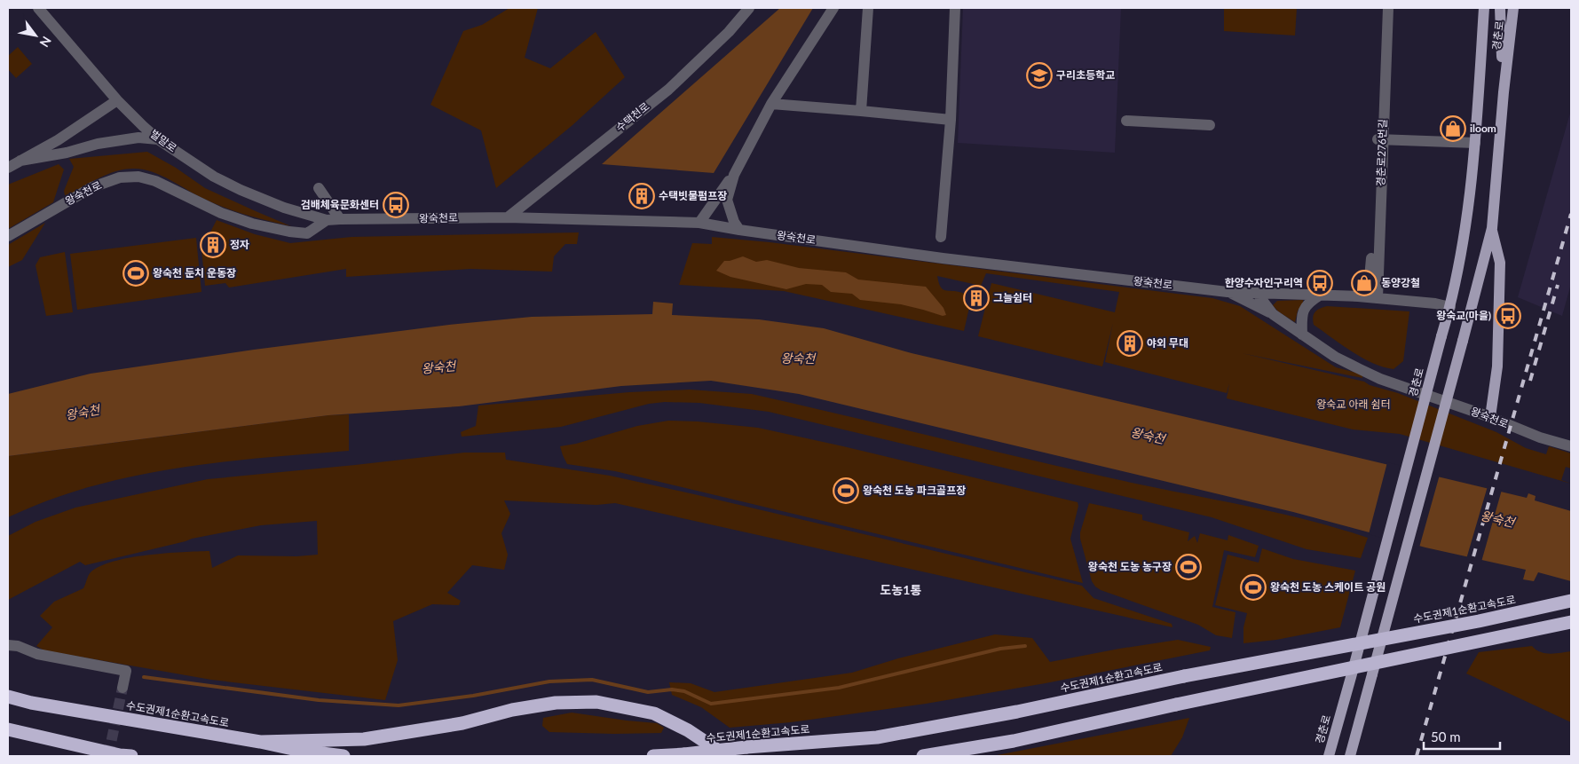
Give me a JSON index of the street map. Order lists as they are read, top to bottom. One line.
{"streets":{"highway":["수도권제1순환고속도로"],"main road":["경춘로"],"street":["수택천로","벌말로","경춘로276번길","왕숙천로"]},"crossings":[["수택천로","왕숙천로"],["벌말로","왕숙천로"]],"districts":["도농1통"],"water":["왕숙천"],"parks":["왕숙교 아래 쉼터"],"places":{"school or university":["구리초등학교"],"shop":["iloom","동양강철"],"building":["수택빗물펌프장","정자","그늘쉼터","야외 무대"],"bus stop":["검배체육문화센터","한양수자인구리역","왕숙교(마을)"],"sports":["왕숙천 둔치 운동장","왕숙천 도농 파크골프장","왕숙천 도농 농구장","왕숙천 도농 스케이트 공원"]},"scale_bar":"50 m","north":"bottom right"}
